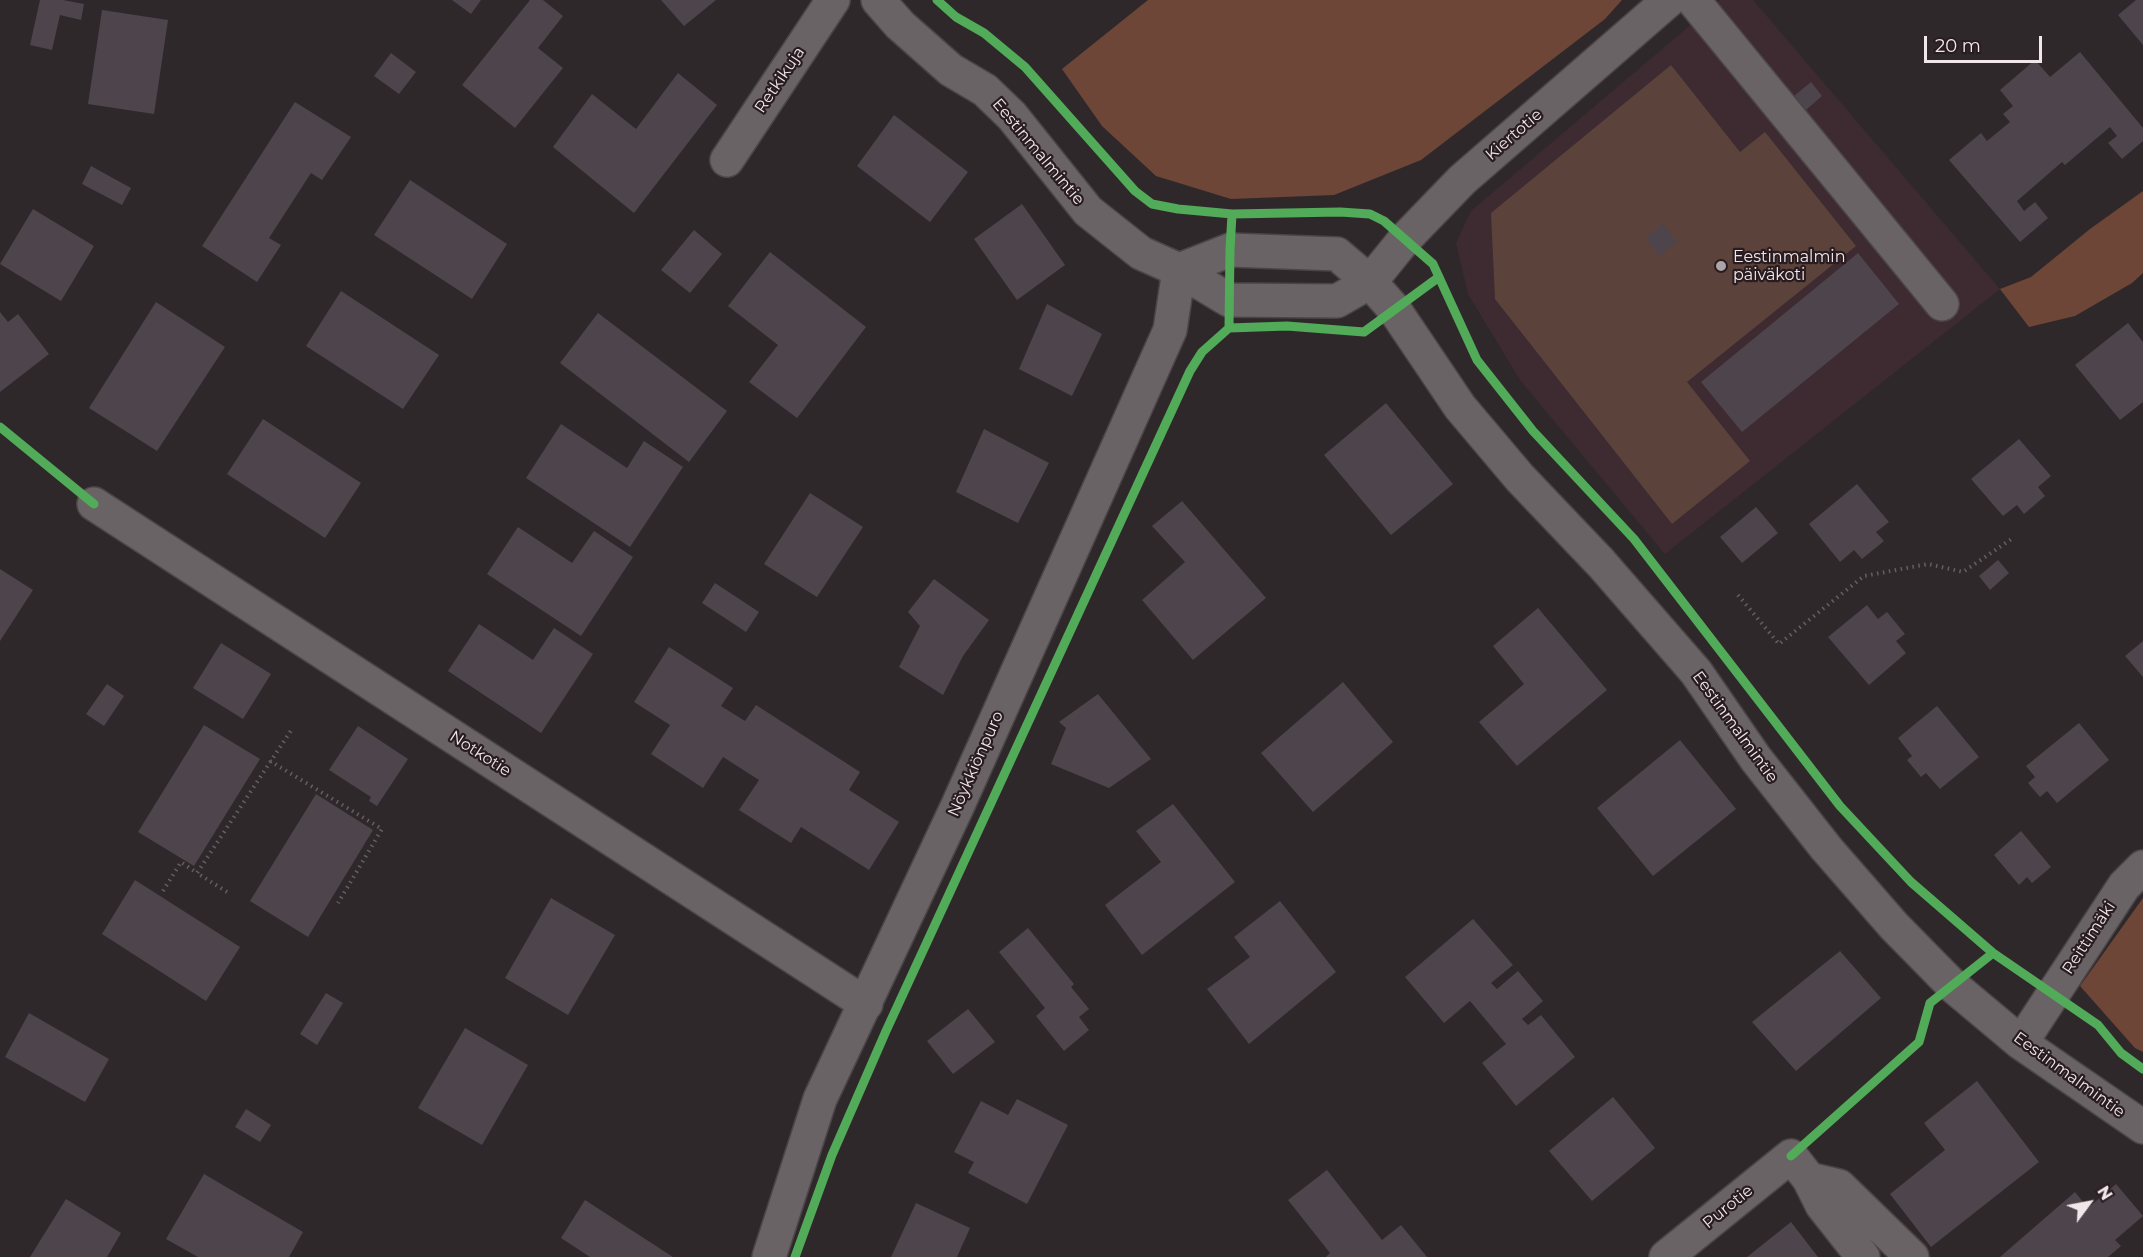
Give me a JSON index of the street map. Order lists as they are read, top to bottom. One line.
{"streets":{"street":["Retkikuja","Kiertotie","Eestinmalmintie","Notkotie","Nöykkiönpuro","Reittimäki","Purotie"]},"crossings":[["Kiertotie","Eestinmalmintie"],["Eestinmalmintie","Nöykkiönpuro"],["Eestinmalmintie","Reittimäki"],["Notkotie","Nöykkiönpuro"]],"places":["Eestinmalmin päiväkoti"],"scale_bar":"20 m","north":"top right"}
